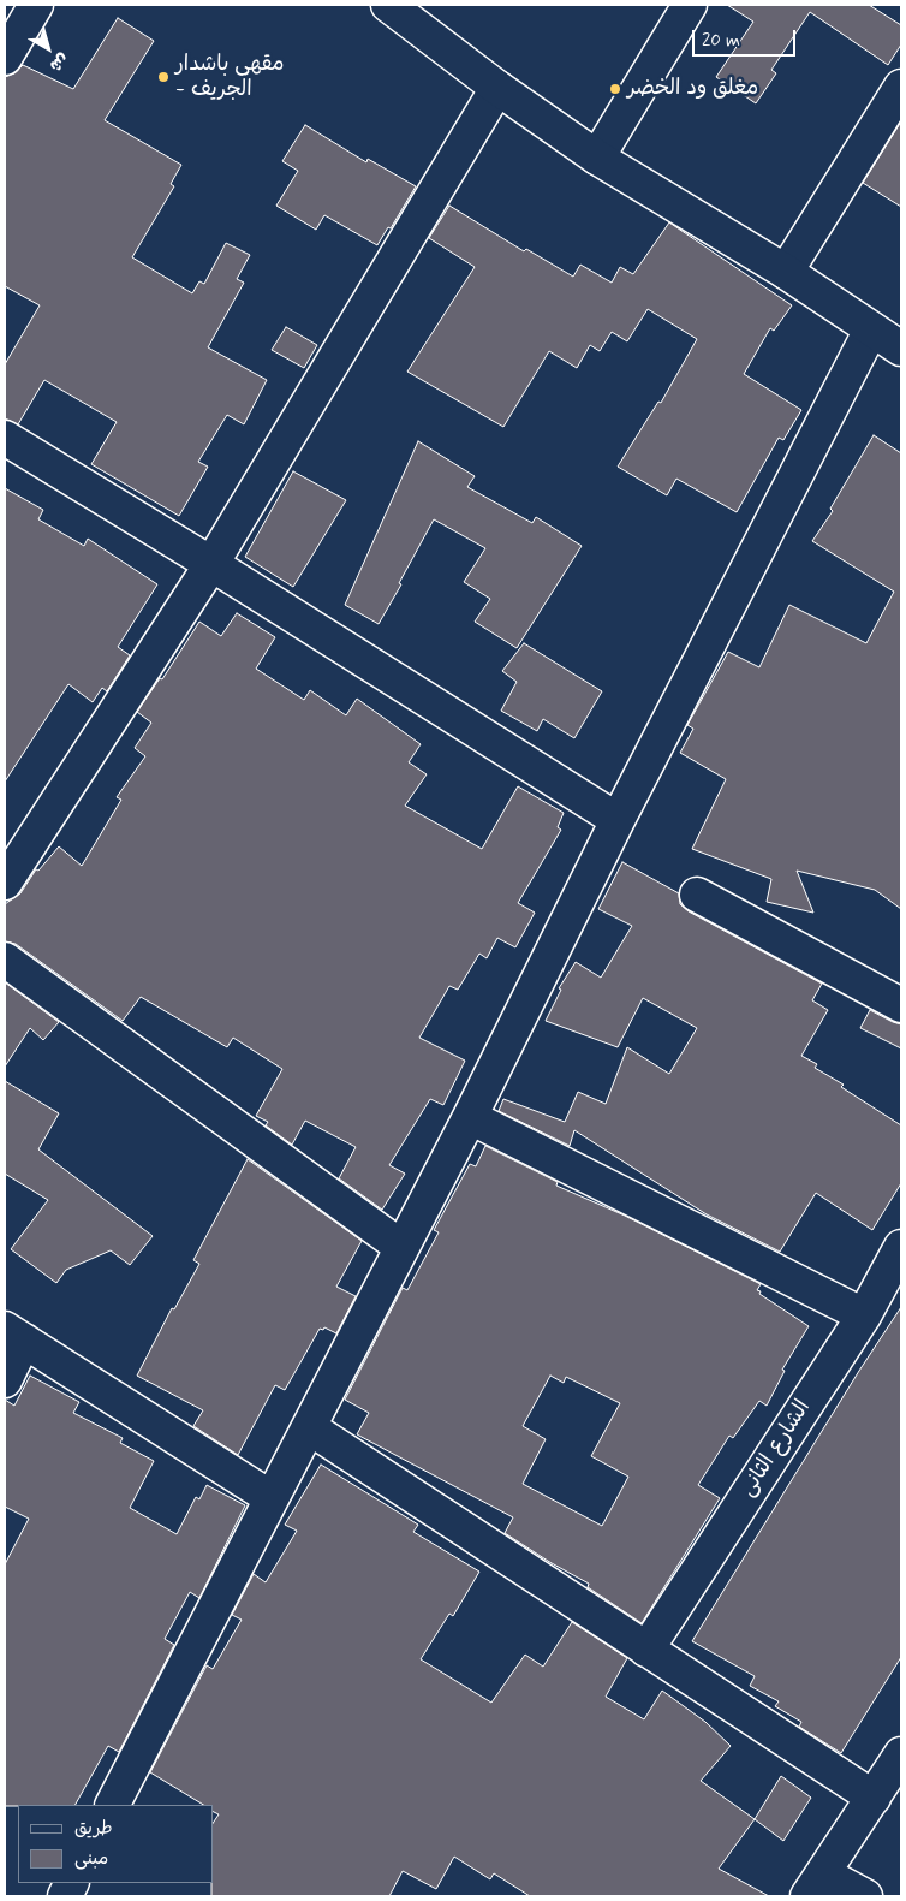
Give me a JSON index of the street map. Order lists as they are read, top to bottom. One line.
{"streets":{"street":["الشارع الثانى"]},"places":["مقهى باشدار - الجريف","مغلق ود الخضر"],"legend":["طريق","مبنى"],"scale_bar":"20 m","north":"bottom right"}
